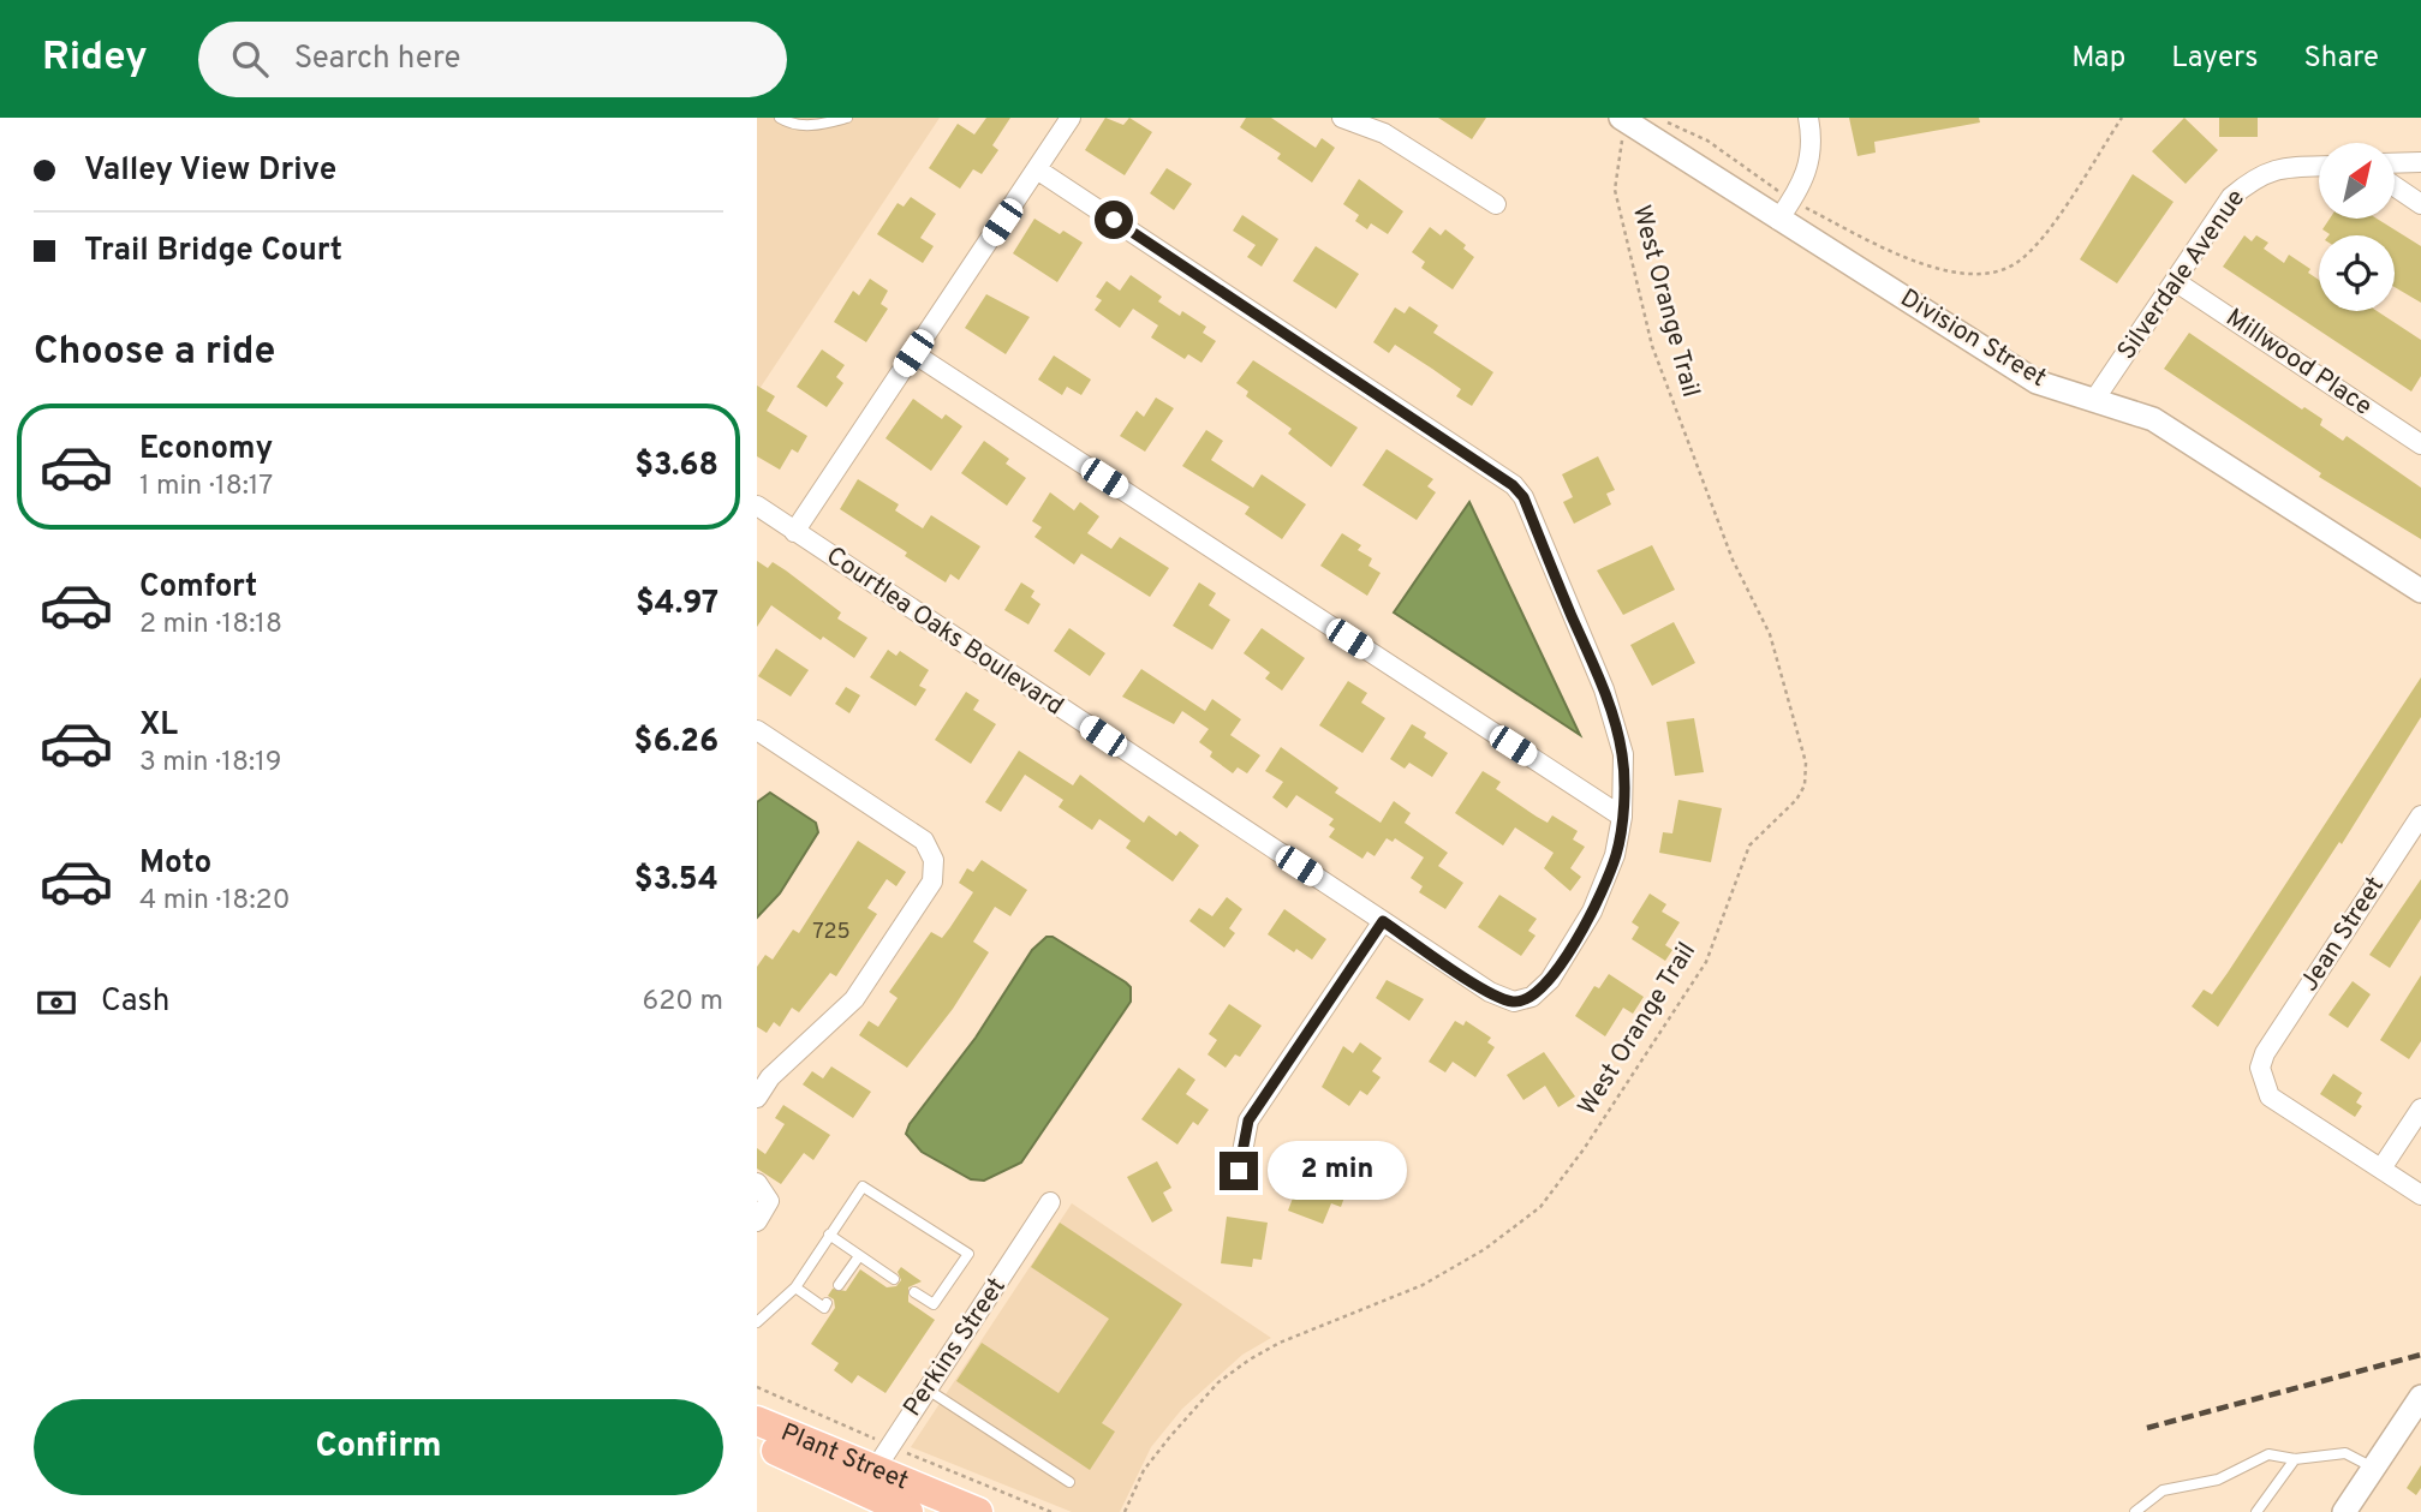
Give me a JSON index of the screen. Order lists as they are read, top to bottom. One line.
{"streets":{"main road":["Plant Street"],"street":["Silverdale Avenue","Division Street","Millwood Place","Courtlea Oaks Boulevard","Jean Street","Perkins Street"],"path":["West Orange Trail"]},"crossings":[["Silverdale Avenue","Division Street"],["Silverdale Avenue","Millwood Place"],["West Orange Trail","Division Street"],["Perkins Street","Plant Street"]],"house_numbers":["725"],"north":"top right","page":{"header":"Ridey","search":"Search here","nav":["Map","Layers","Share"],"banner":["Valley View Drive","Trail Bridge Court"],"heading":"Choose a ride","list":[{"name":"Economy","note":"1 min · 18:17","value":"$3.68"},{"name":"Comfort","note":"2 min · 18:18","value":"$4.97"},{"name":"XL","note":"3 min · 18:19","value":"$6.26"},{"name":"Moto","note":"4 min · 18:20","value":"$3.54"}],"pay":["Cash","620 m"],"bubble":"2 min","buttons":"Confirm"}}
